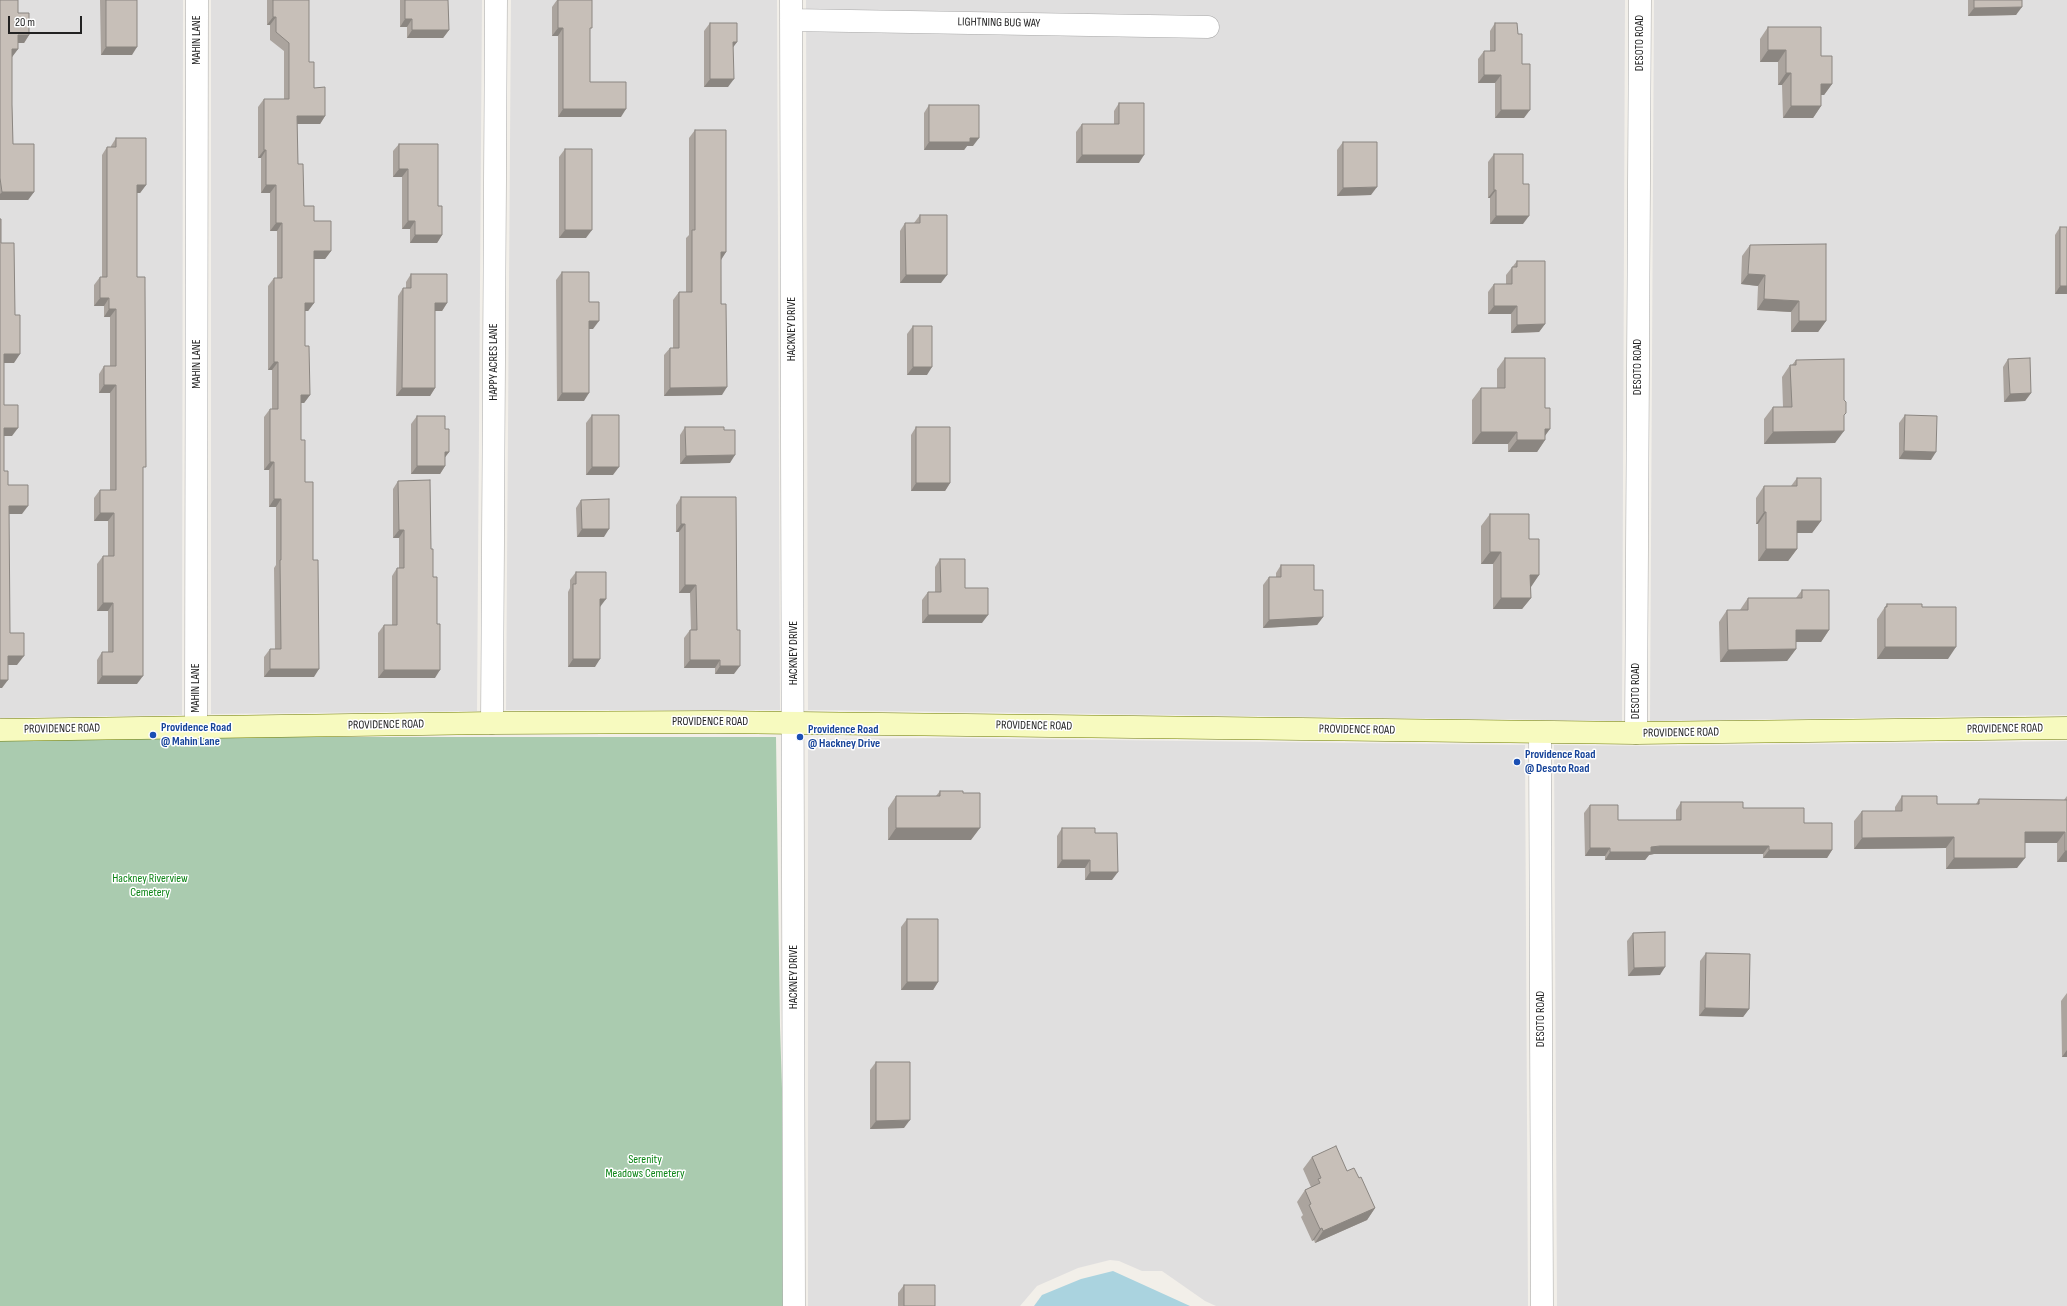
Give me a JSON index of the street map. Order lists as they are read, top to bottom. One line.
{"streets":{"street":["LIGHTNING BUG WAY","MAHIN LANE","DESOTO ROAD","HACKNEY DRIVE","HAPPY ACRES LANE","PROVIDENCE ROAD"]},"crossings":[["LIGHTNING BUG WAY","HACKNEY DRIVE"],["MAHIN LANE","PROVIDENCE ROAD"],["DESOTO ROAD","PROVIDENCE ROAD"],["HACKNEY DRIVE","PROVIDENCE ROAD"],["HAPPY ACRES LANE","PROVIDENCE ROAD"]],"parks":["Hackney Riverview Cemetery","Serenity Meadows Cemetery"],"places":["Providence Road @ Mahin Lane","Providence Road @ Hackney Drive","Providence Road @ Desoto Road"],"scale_bar":"20 m"}
